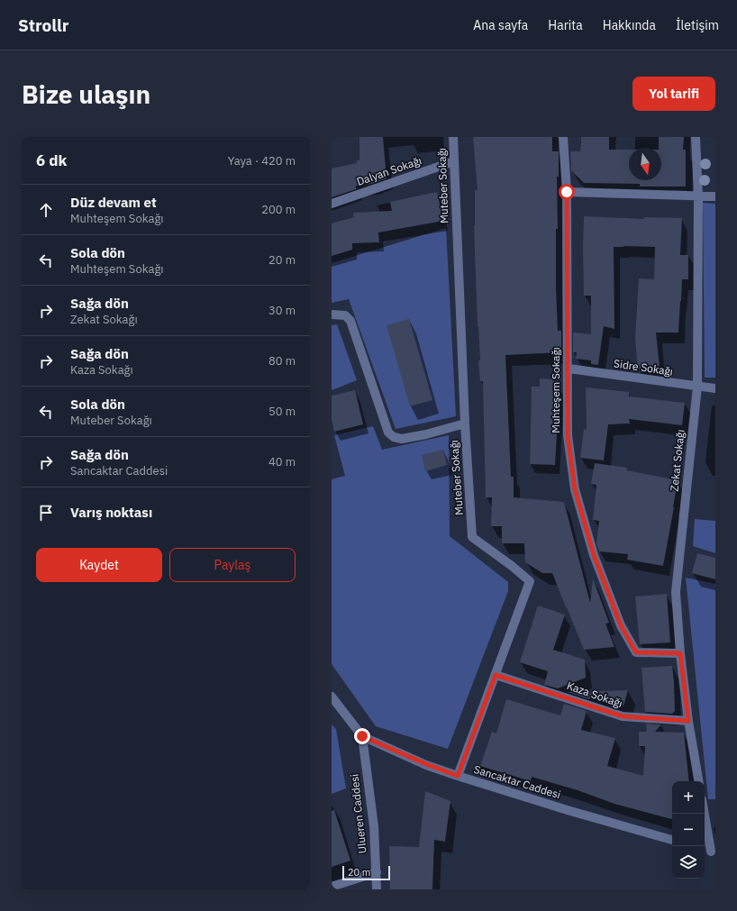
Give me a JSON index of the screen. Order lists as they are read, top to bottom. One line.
{"streets":{"street":["Dalyan Sokağı","Muteber Sokağı","Sidre Sokağı","Muhteşem Sokağı","Zekat Sokağı","Kaza Sokağı","Sancaktar Caddesi","Ulueren Caddesi"]},"crossings":[["Dalyan Sokağı","Muteber Sokağı"],["Muteber Sokağı","Kaza Sokağı"],["Muteber Sokağı","Sancaktar Caddesi"],["Sidre Sokağı","Muhteşem Sokağı"],["Sidre Sokağı","Zekat Sokağı"],["Muhteşem Sokağı","Zekat Sokağı"],["Zekat Sokağı","Kaza Sokağı"],["Sancaktar Caddesi","Ulueren Caddesi"]],"scale_bar":"20 m","north":"bottom","page":{"header":"Strollr","nav":["Ana sayfa","Harita","Hakkında","İletişim"],"buttons":["Yol tarifi",["Kaydet","Paylaş"]],"title":"Bize ulaşın","heading":["6 dk","Yaya · 420 m"],"list":[["Düz devam et","Muhteşem Sokağı","200 m"],["Sola dön","Muhteşem Sokağı","20 m"],["Sağa dön","Zekat Sokağı","30 m"],["Sağa dön","Kaza Sokağı","80 m"],["Sola dön","Muteber Sokağı","50 m"],["Sağa dön","Sancaktar Caddesi","40 m"],"Varış noktası"],"map_buttons":["+","−"],"scale":"20 m"}}
